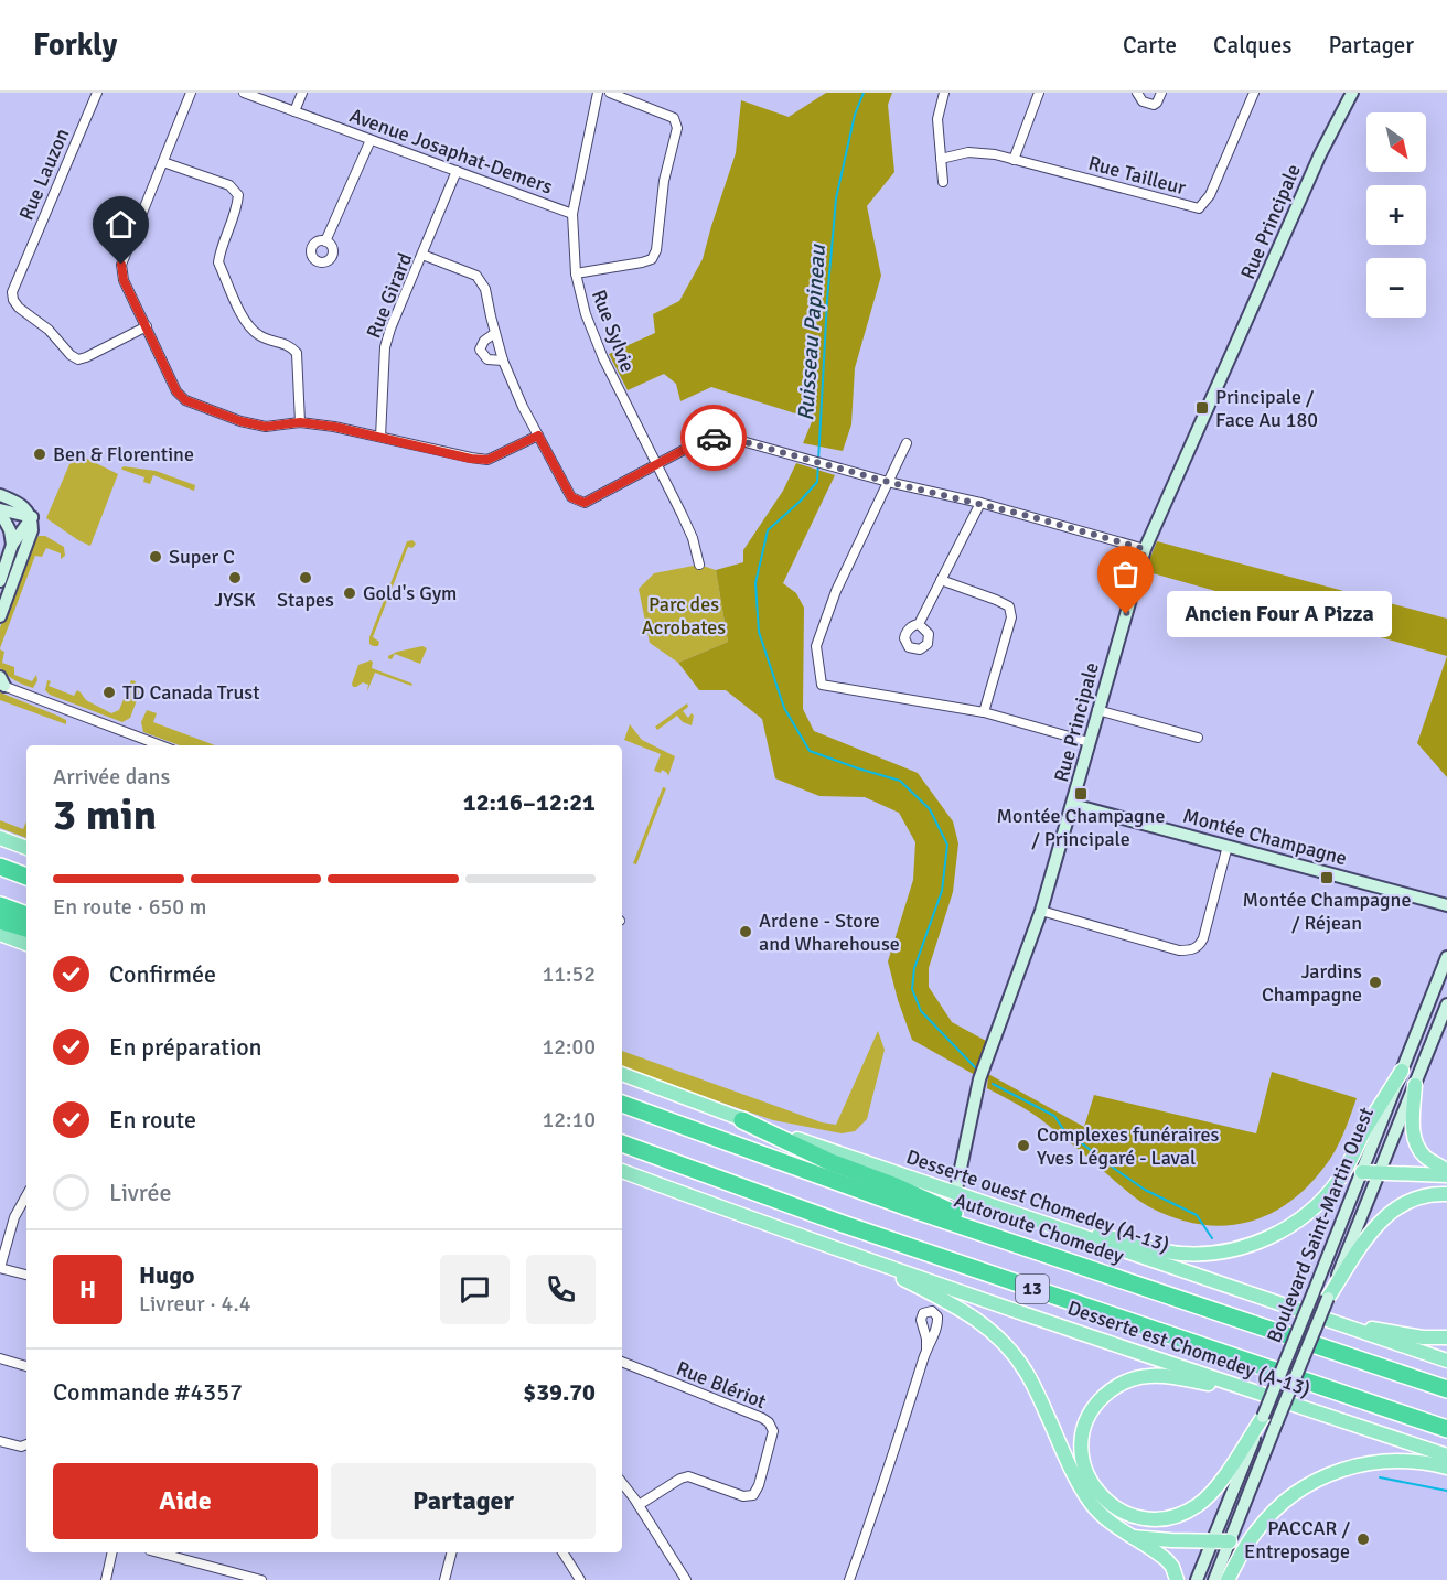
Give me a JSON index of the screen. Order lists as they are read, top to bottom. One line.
{"streets":{"highway":["Autoroute Chomedey","13"],"main road":["Desserte ouest Chomedey (A-13)","Desserte est Chomedey (A-13)"],"street":["Avenue Josaphat-Demers","Rue Lauzon","Rue Tailleur","Rue Principale","Rue Girard","Rue Sylvie","Montée Champagne","Boulevard Saint-Martin Ouest","Rue Blériot"]},"crossings":[["Avenue Josaphat-Demers","Rue Girard"],["Avenue Josaphat-Demers","Rue Sylvie"],["Rue Principale","Montée Champagne"],["Rue Principale","Desserte ouest Chomedey (A-13)"]],"water":["Ruisseau Papineau"],"parks":["Parc des Acrobates"],"places":{"transit":["Principale / Face Au 180","Montée Champagne / Principale","Montée Champagne / Réjean"],"other":["Ben & Florentine","Super C","JYSK","Stapes","Gold's Gym","Ancien Four A Pizza","TD Canada Trust","Ardene - Store and Wharehouse","Jardins Champagne","Complexes funéraires Yves Légaré - Laval","PACCAR / Entreposage"]},"north":"bottom right","page":{"header":"Forkly","nav":["Carte","Calques","Partager"],"map_buttons":["+","−"],"bubble":"Ancien Four A Pizza","heading":["3 min","Arrivée dans","12:16–12:21"],"panel":["Hugo","Livreur · 4.4","Commande #4357","$39.70"],"bar":"En route · 650 m","list":[["Confirmée","11:52"],["En préparation","12:00"],["En route","12:10"],"Livrée"],"round":"H","buttons":["Aide","Partager"]}}
